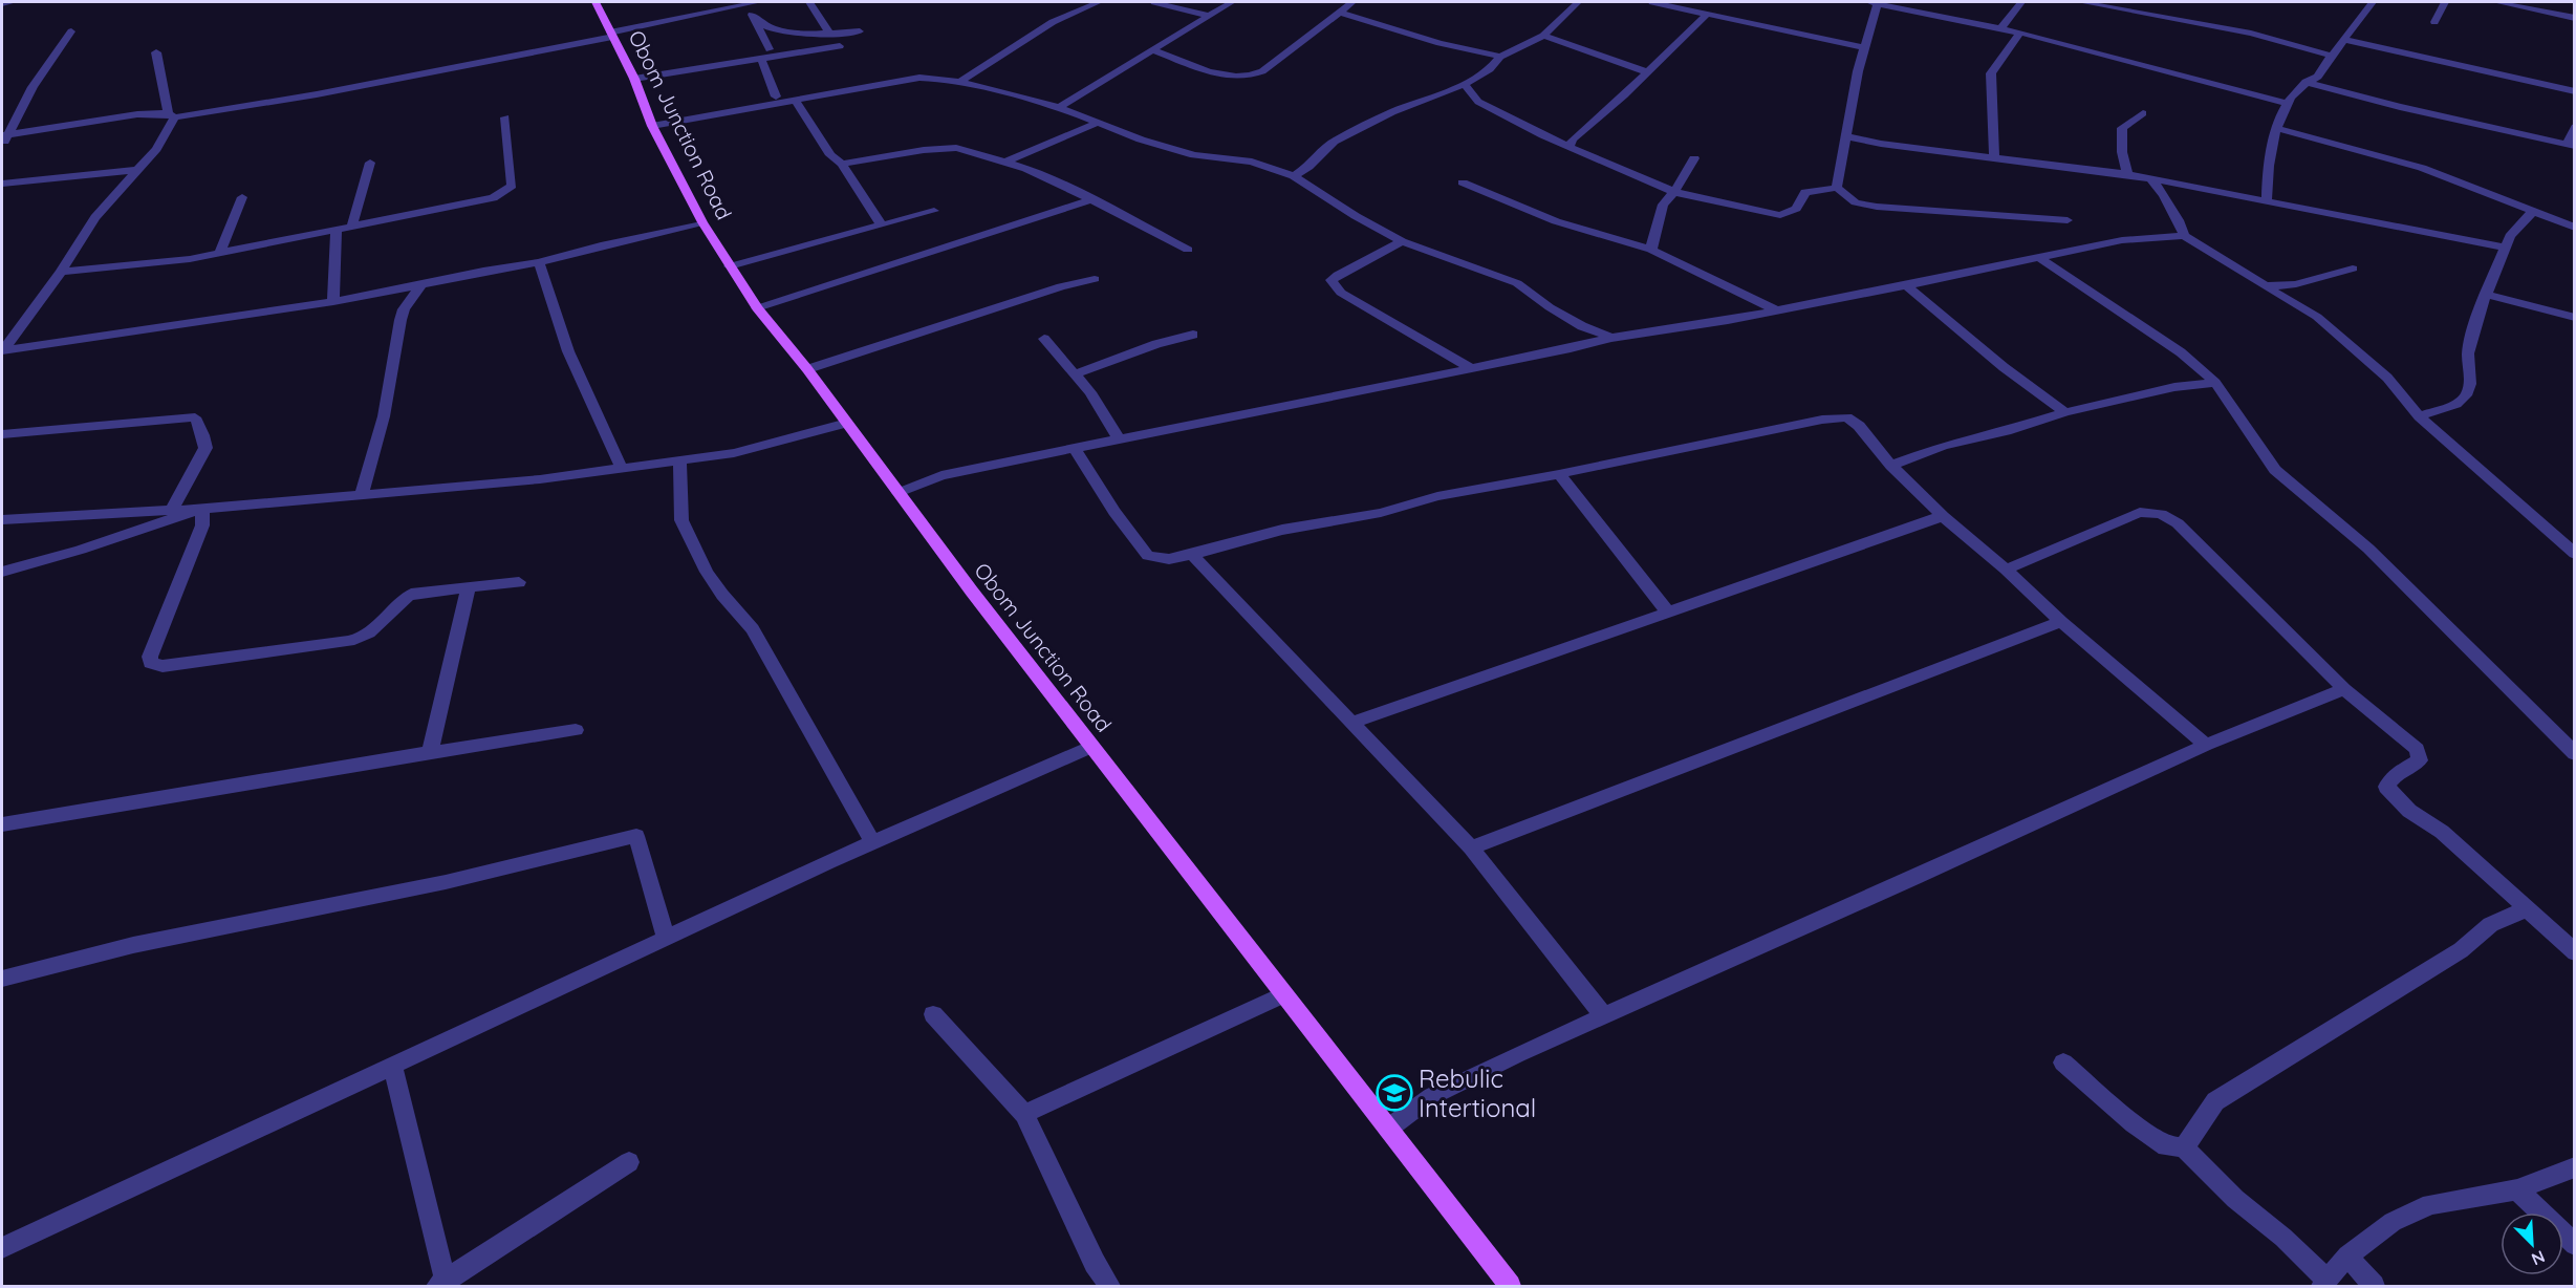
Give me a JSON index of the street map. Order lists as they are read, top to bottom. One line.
{"streets":{"main road":["Obom Junction Road"]},"places":{"school or university":["Rebulic Intertional"]},"north":"bottom right"}
